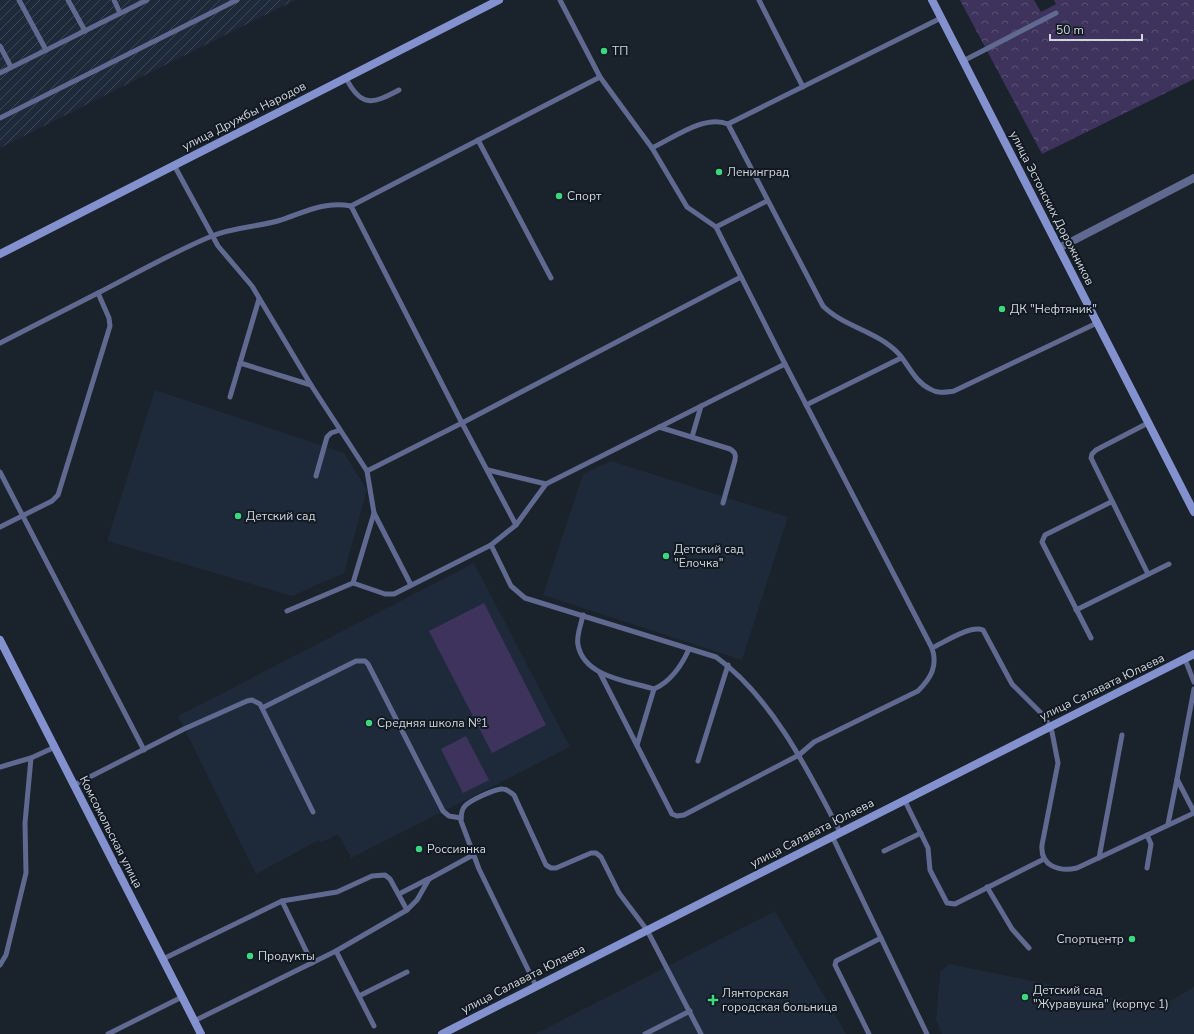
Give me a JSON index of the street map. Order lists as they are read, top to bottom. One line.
{"streets":{"street":["улица Дружбы Народов","улица Эстонских Дорожников","улица Салавата Юлаева","Комсомольская улица"]},"places":{"other":["ТП","Ленинград","Спорт","ДК \"Нефтяник\"","Детский сад","Детский сад \"Елочка\"","Средняя школа №1","Россиянка","Спортцентр","Продукты","Детский сад \"Журавушка\" (корпус 1)"],"health":["Лянторская городская больница"]},"scale_bar":"50 m"}
